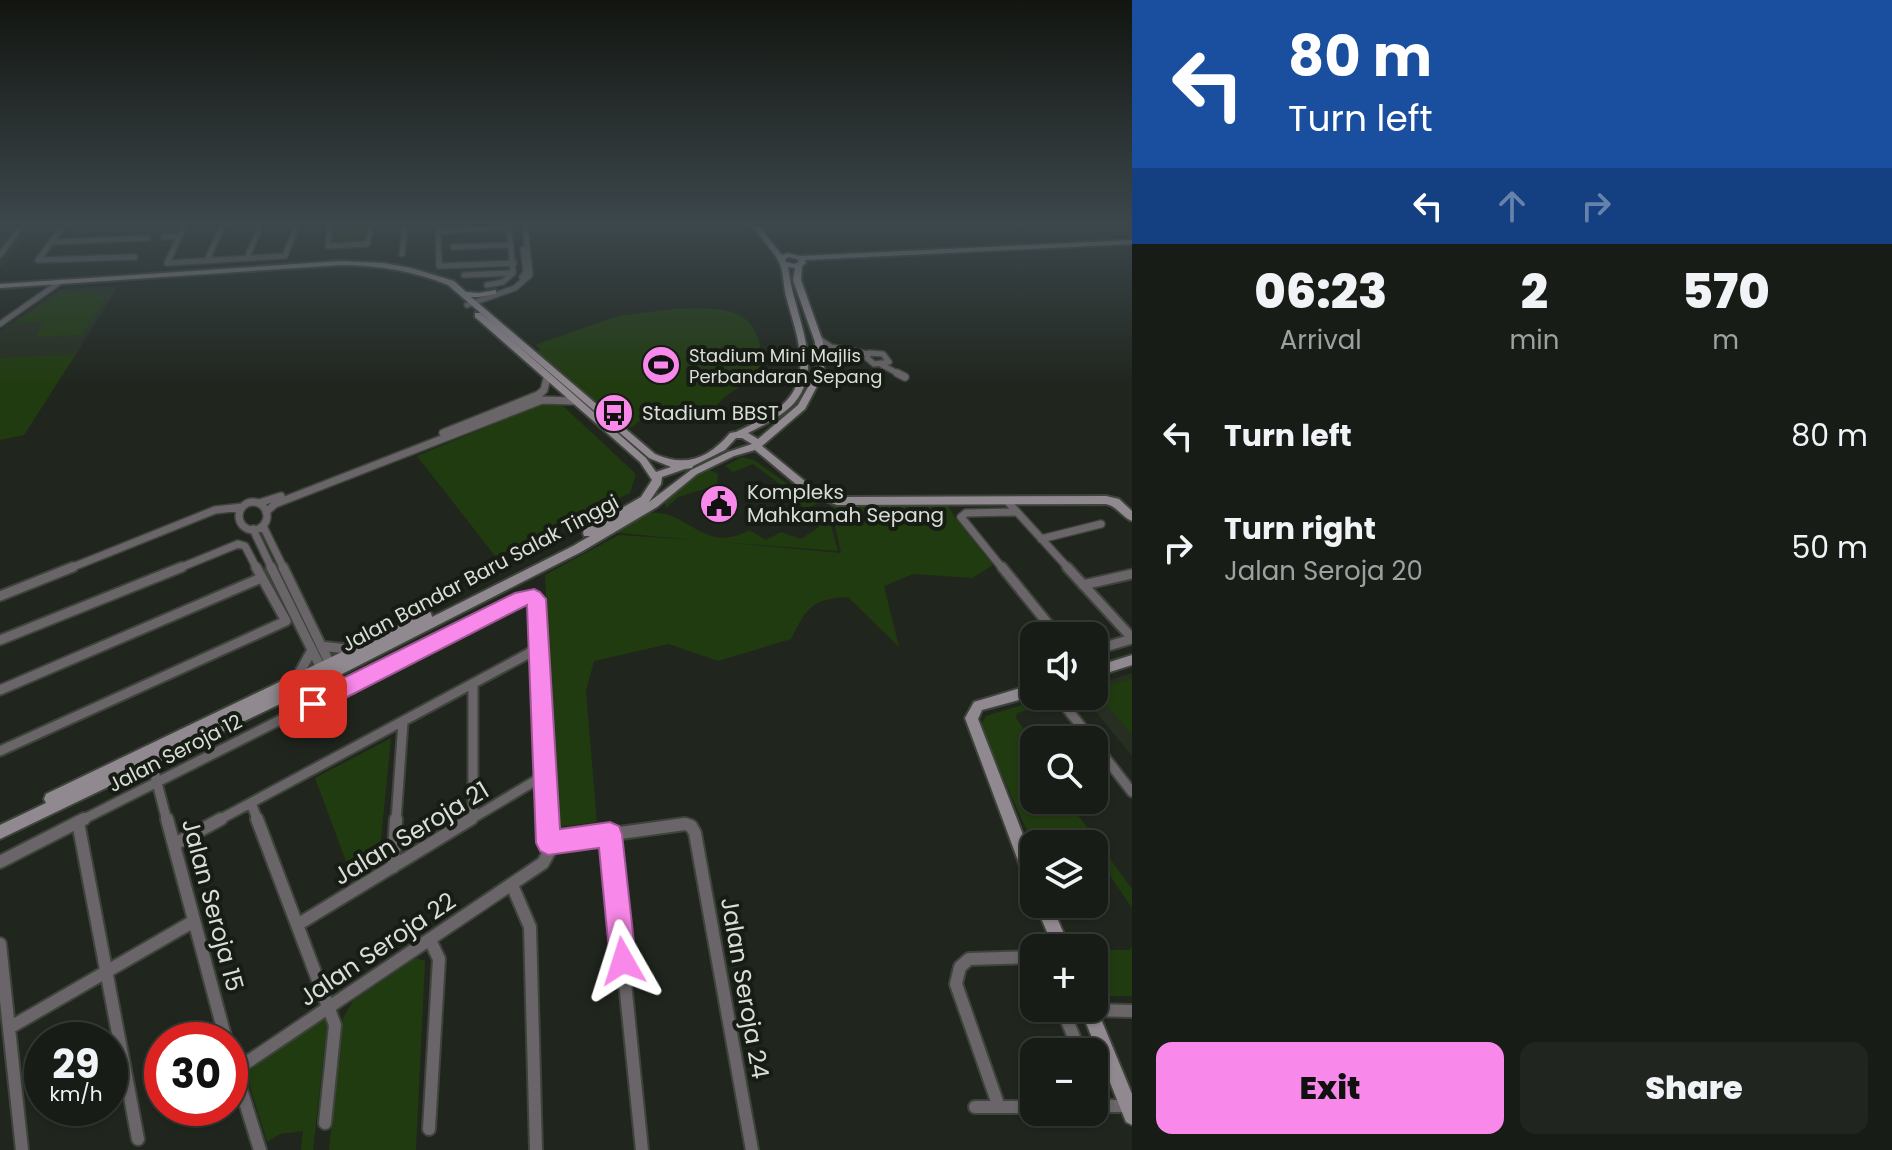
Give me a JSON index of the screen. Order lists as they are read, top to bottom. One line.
{"streets":{"main road":["Jalan Bandar Baru Salak Tinggi"],"street":["Jalan Seroja 12","Jalan Seroja 21","Jalan Seroja 15","Jalan Seroja 22","Jalan Seroja 24"]},"crossings":[["Jalan Bandar Baru Salak Tinggi","Jalan Seroja 15"],["Jalan Seroja 12","Jalan Seroja 15"]],"places":{"sports":["Stadium Mini Majlis Perbandaran Sepang"],"bus stop":["Stadium BBST"],"public building":["Kompleks Mahkamah Sepang"]},"page":{"turn":["80 m","Turn left"],"eta":["06:23","Arrival","2","min","570","m"],"list":[{"name":"Turn left","value":"80 m"},{"name":"Turn right","note":"Jalan Seroja 20","value":"50 m"}],"map_buttons":["+","−"],"speed":"29 km/h","limit":"30","buttons":["Exit","Share"]}}
